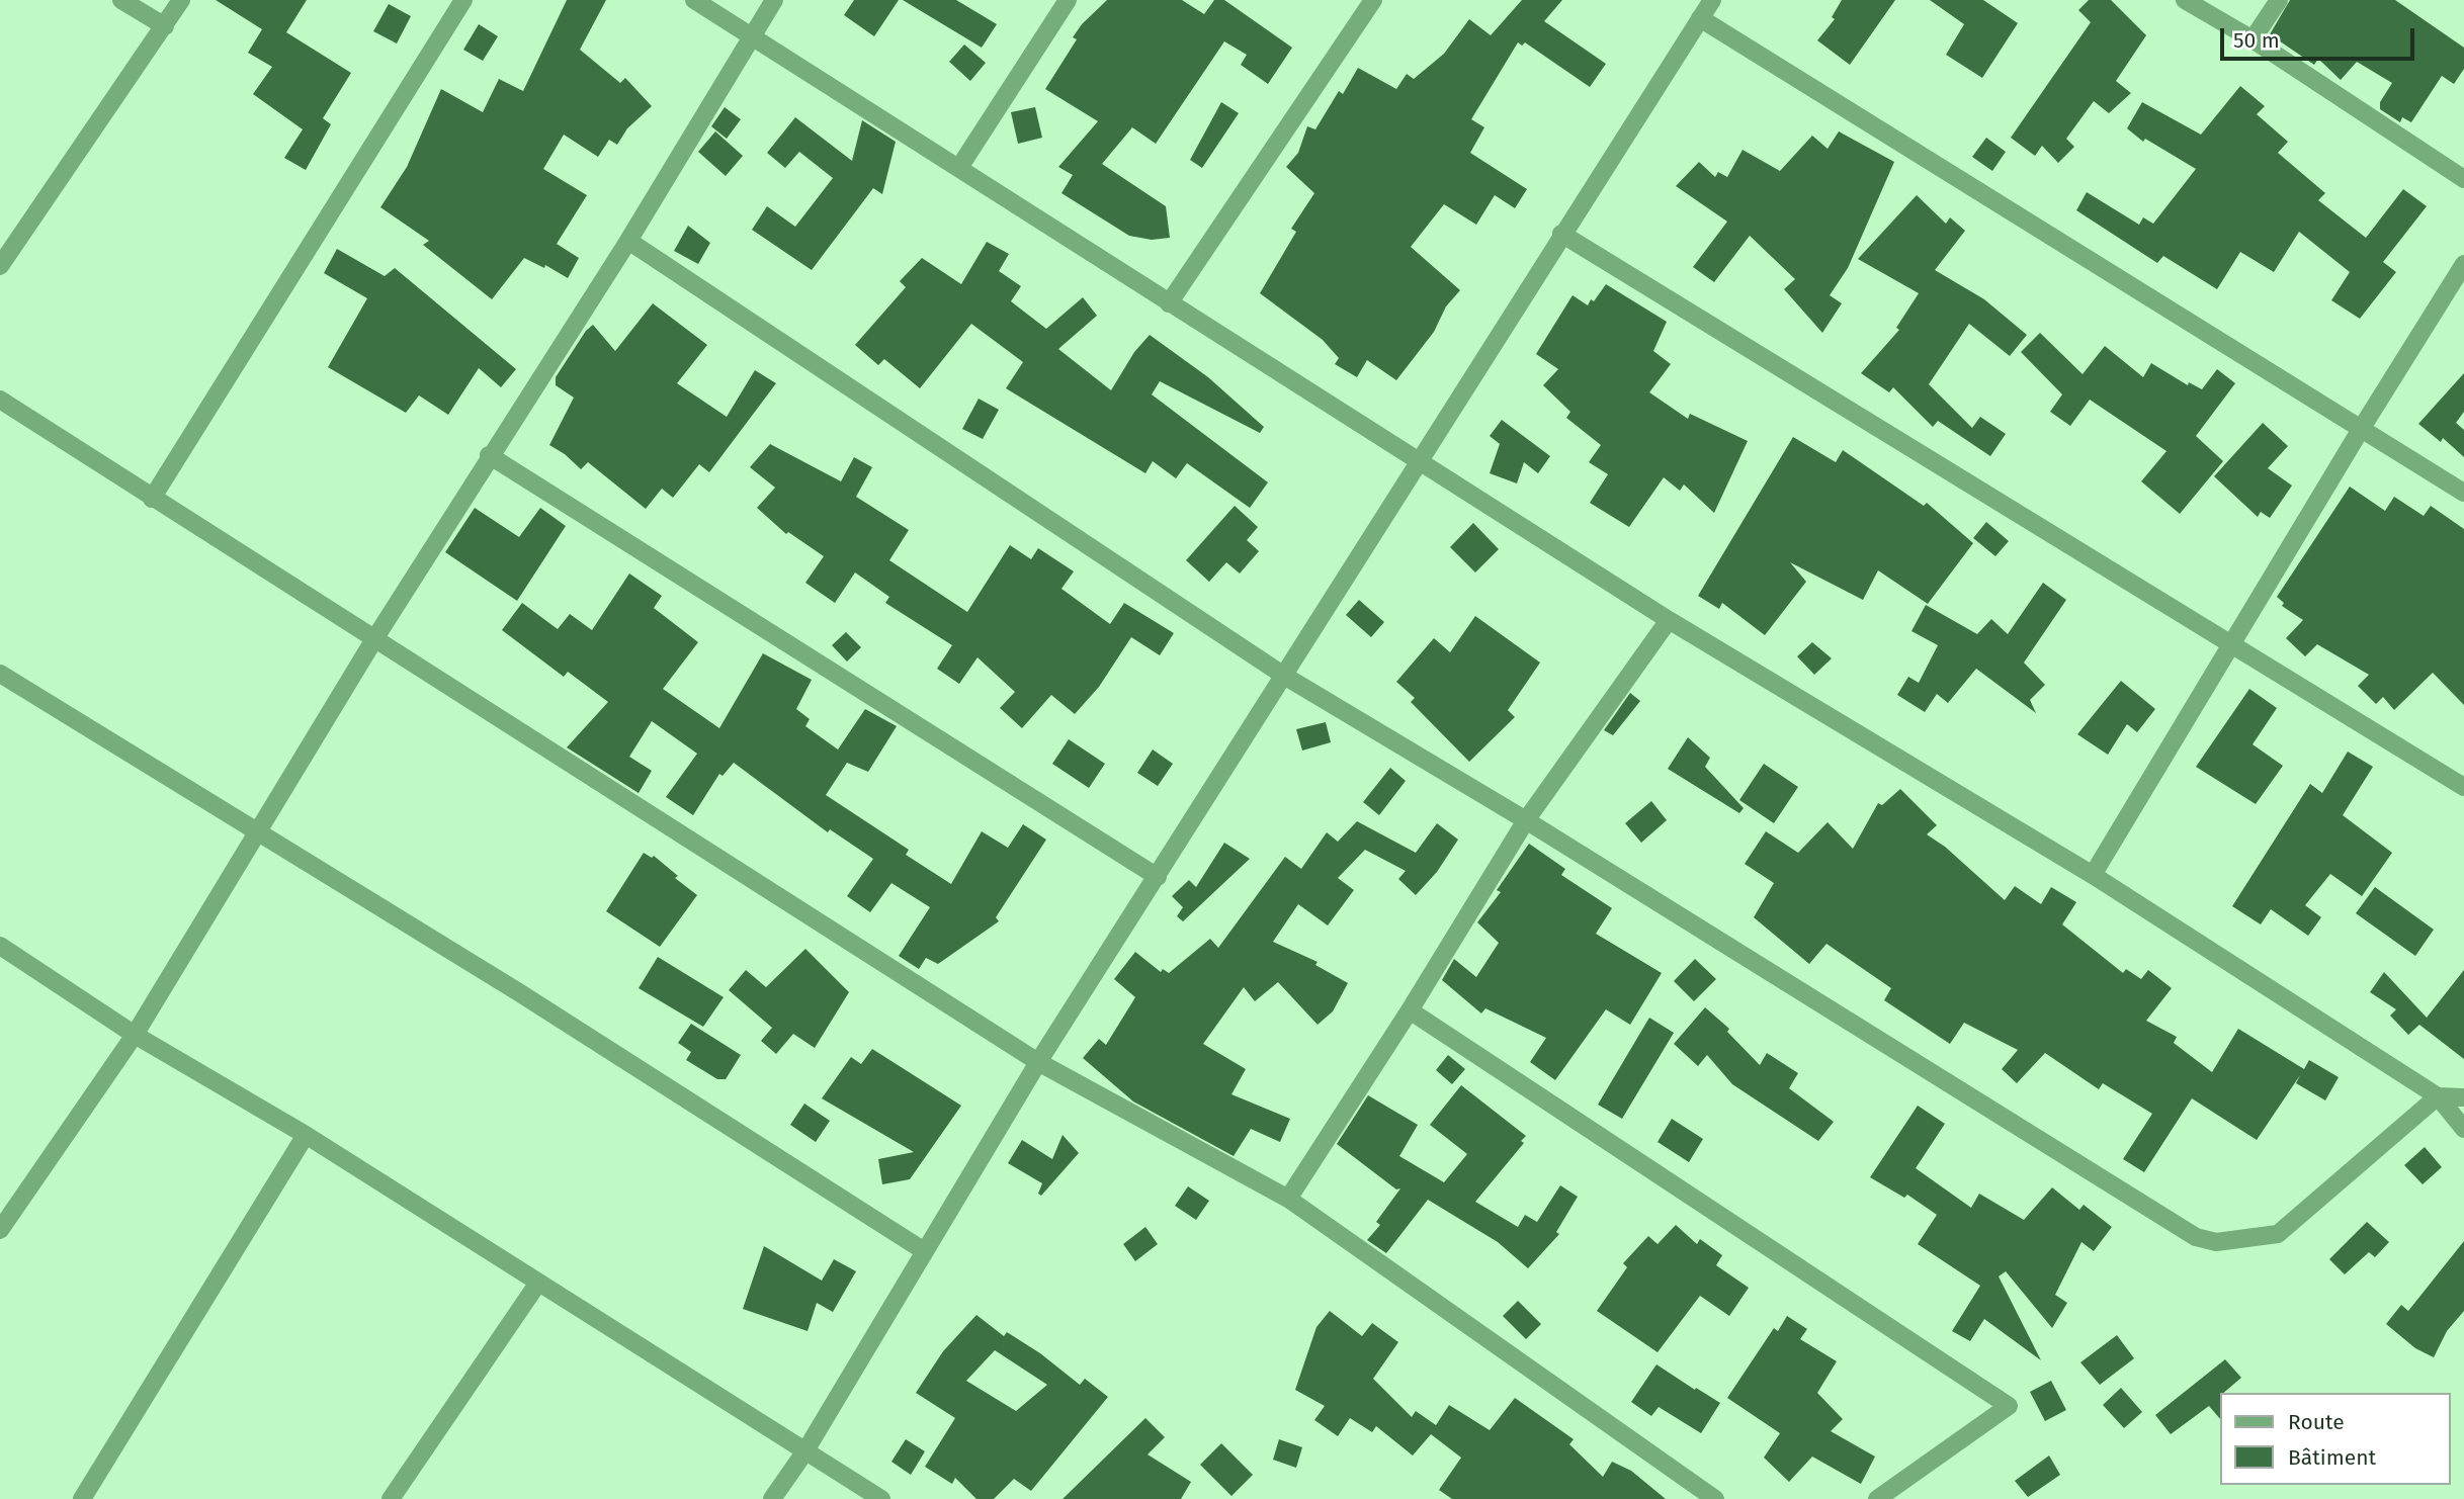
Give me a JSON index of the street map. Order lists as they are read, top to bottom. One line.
{"legend":["Route","Bâtiment"],"scale_bar":"50 m"}
